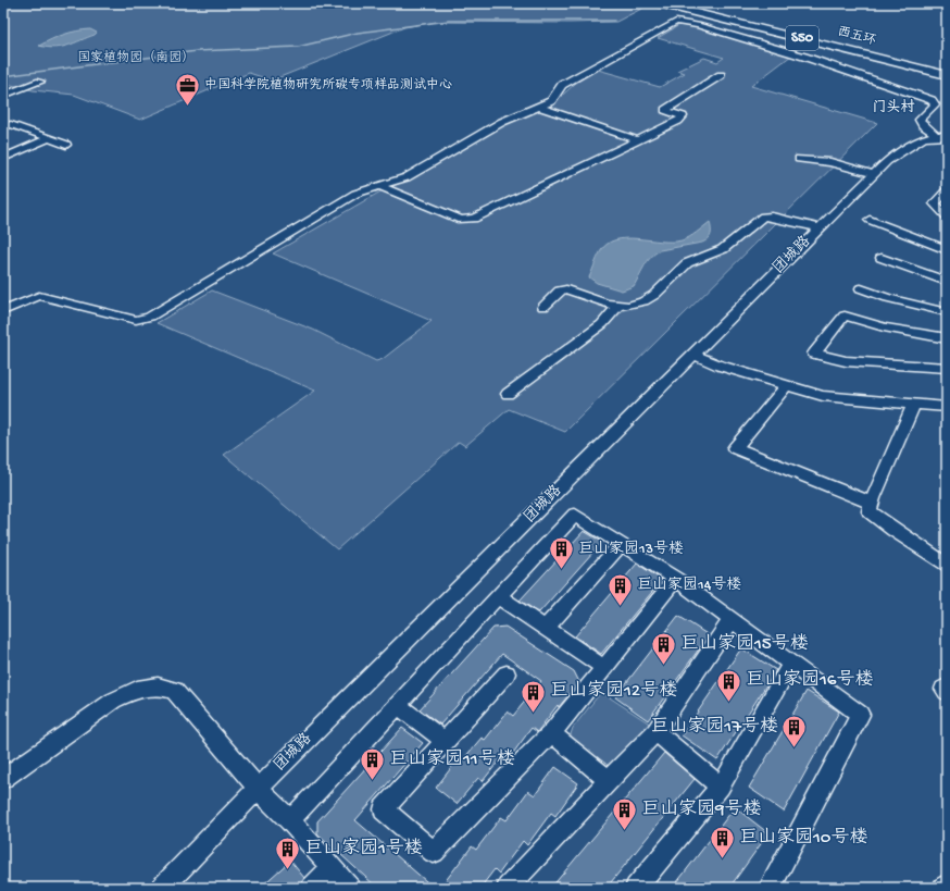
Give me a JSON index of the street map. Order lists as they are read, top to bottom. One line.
{"streets":{"highway":["西五环","S50"],"street":["团城路"]},"districts":["门头村"],"parks":["国家植物园（南园）"],"places":{"office":["中国科学院植物研究所碳专项样品测试中心"],"building":["巨山家园13号楼","巨山家园14号楼","巨山家园15号楼","巨山家园16号楼","巨山家园12号楼","巨山家园17号楼","巨山家园11号楼","巨山家园9号楼","巨山家园10号楼","巨山家园1号楼"]}}
